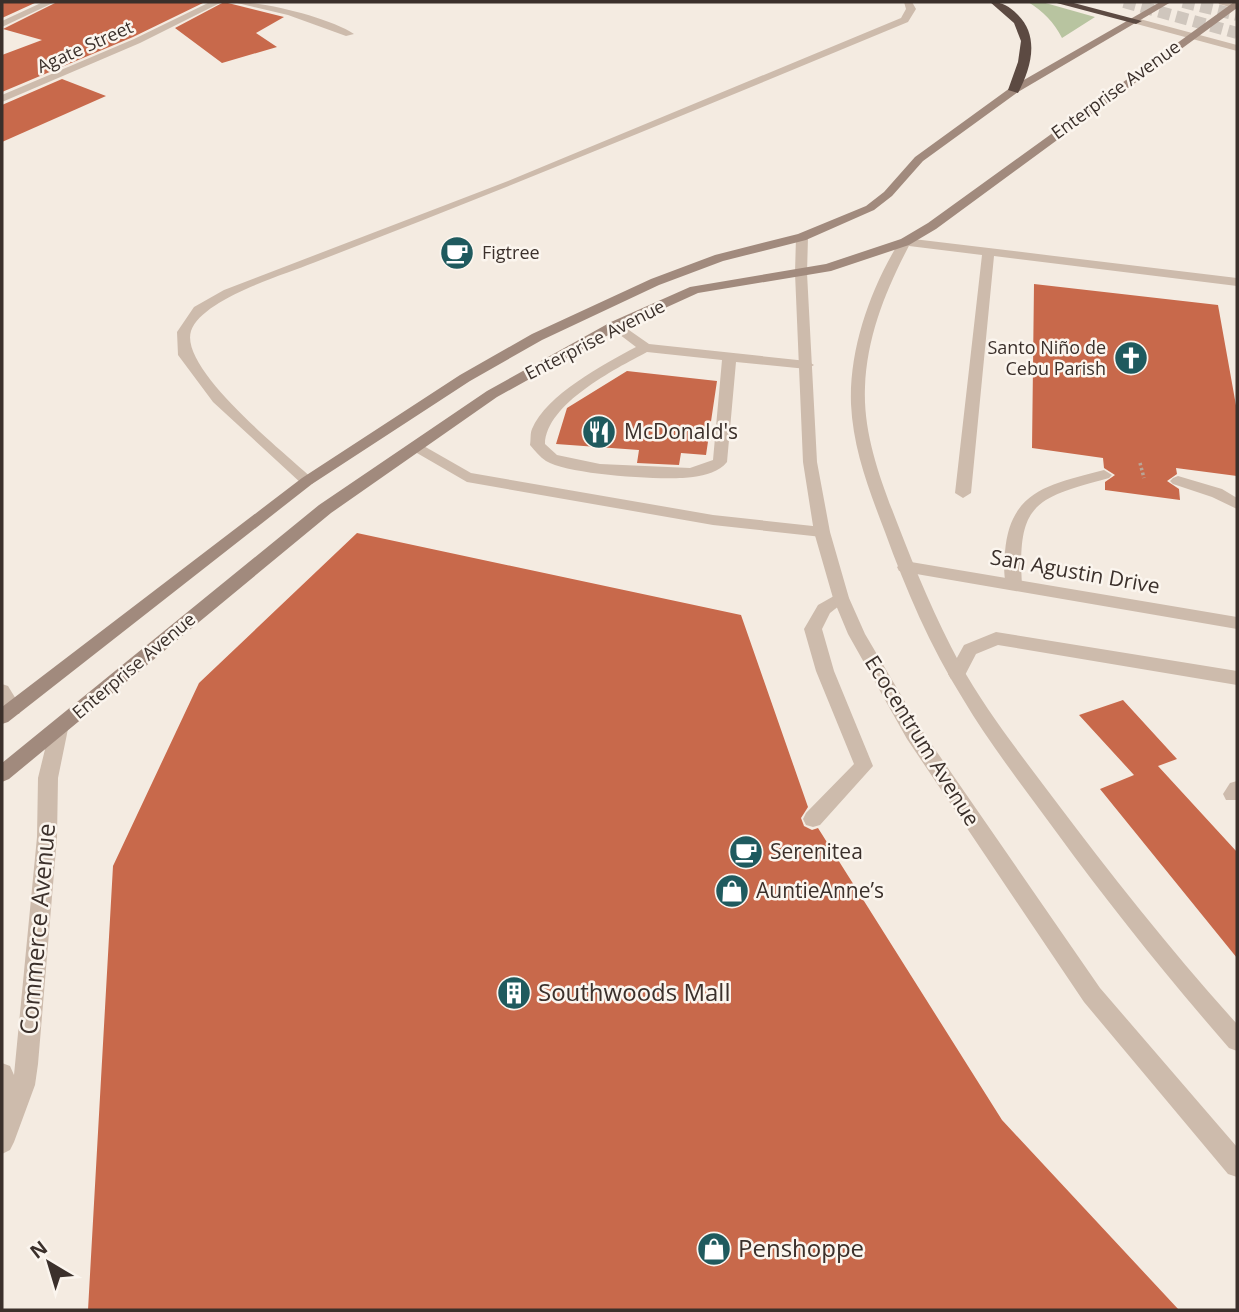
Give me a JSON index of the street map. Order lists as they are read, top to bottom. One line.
{"streets":{"main road":["Enterprise Avenue"],"street":["Agate Street","San Agustin Drive","Ecocentrum Avenue","Commerce Avenue"]},"crossings":[["Enterprise Avenue","Ecocentrum Avenue"],["Enterprise Avenue","Commerce Avenue"]],"places":{"cafe":["Figtree","Serenitea"],"church":["Santo Niño de Cebu Parish"],"restaurant":["McDonald's"],"shop":["AuntieAnne’s","Penshoppe"],"building":["Southwoods Mall"]},"north":"top left"}
